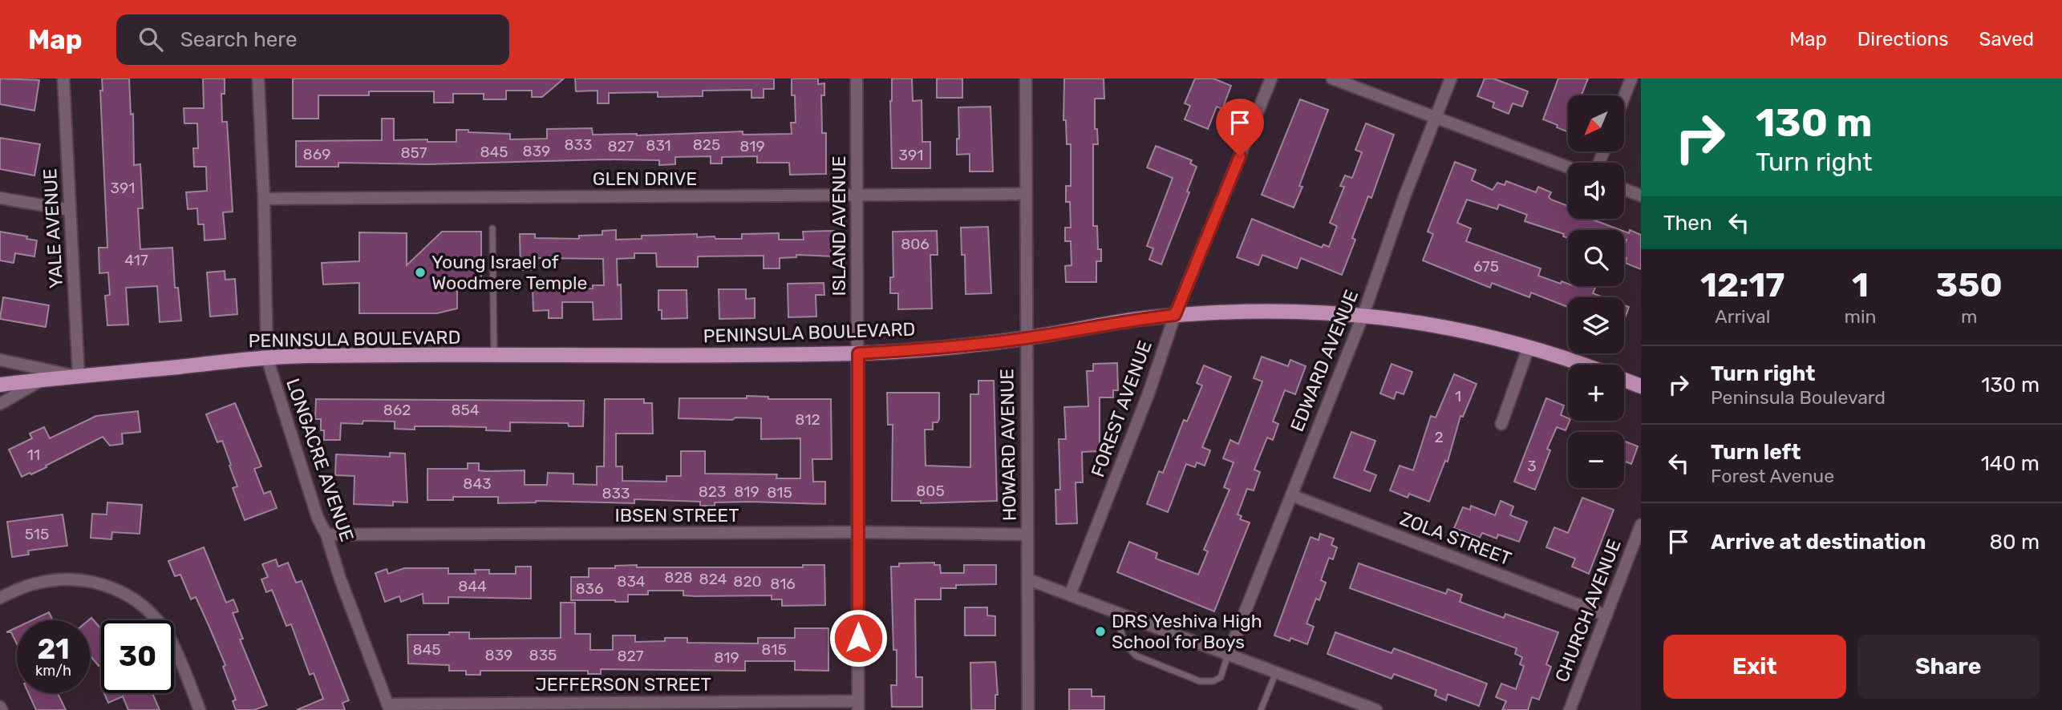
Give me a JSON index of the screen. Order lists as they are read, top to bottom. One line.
{"streets":{"main road":["PENINSULA BOULEVARD"],"street":["GLEN DRIVE","ISLAND AVENUE","YALE AVENUE","EDWARD AVENUE","FOREST AVENUE","HOWARD AVENUE","LONGACRE AVENUE","IBSEN STREET","ZOLA STREET","CHURCH AVENUE","JEFFERSON STREET"]},"crossings":[["GLEN DRIVE","ISLAND AVENUE"],["GLEN DRIVE","HOWARD AVENUE"],["GLEN DRIVE","LONGACRE AVENUE"],["ISLAND AVENUE","PENINSULA BOULEVARD"],["ISLAND AVENUE","IBSEN STREET"],["ISLAND AVENUE","JEFFERSON STREET"],["YALE AVENUE","PENINSULA BOULEVARD"],["PENINSULA BOULEVARD","EDWARD AVENUE"],["PENINSULA BOULEVARD","FOREST AVENUE"],["PENINSULA BOULEVARD","HOWARD AVENUE"],["PENINSULA BOULEVARD","LONGACRE AVENUE"],["EDWARD AVENUE","ZOLA STREET"],["HOWARD AVENUE","IBSEN STREET"],["LONGACRE AVENUE","IBSEN STREET"],["LONGACRE AVENUE","JEFFERSON STREET"],["ZOLA STREET","CHURCH AVENUE"]],"places":["Young Israel of Woodmere Temple","DRS Yeshiva High School for Boys"],"house_numbers":["833","825","831","827","819","839","845","857","869","391","391","806","417","675","1","862","854","812","2","11","3","843","805","823","819","815","833","515","828","824","834","820","816","844","836","845","815","839","835","827","819"],"north":"bottom left","page":{"header":"Map","search":"Search here","nav":["Map","Directions","Saved"],"turn":["130 m","Turn right"],"map_buttons":["+","−"],"then":"Then","eta":["12:17","Arrival","1","min","350","m"],"list":[{"name":"Turn right","note":"Peninsula Boulevard","value":"130 m"},{"name":"Turn left","note":"Forest Avenue","value":"140 m"},{"name":"Arrive at destination","value":"80 m"}],"speed":"21 km/h","limit":"30","buttons":["Exit","Share"]}}
